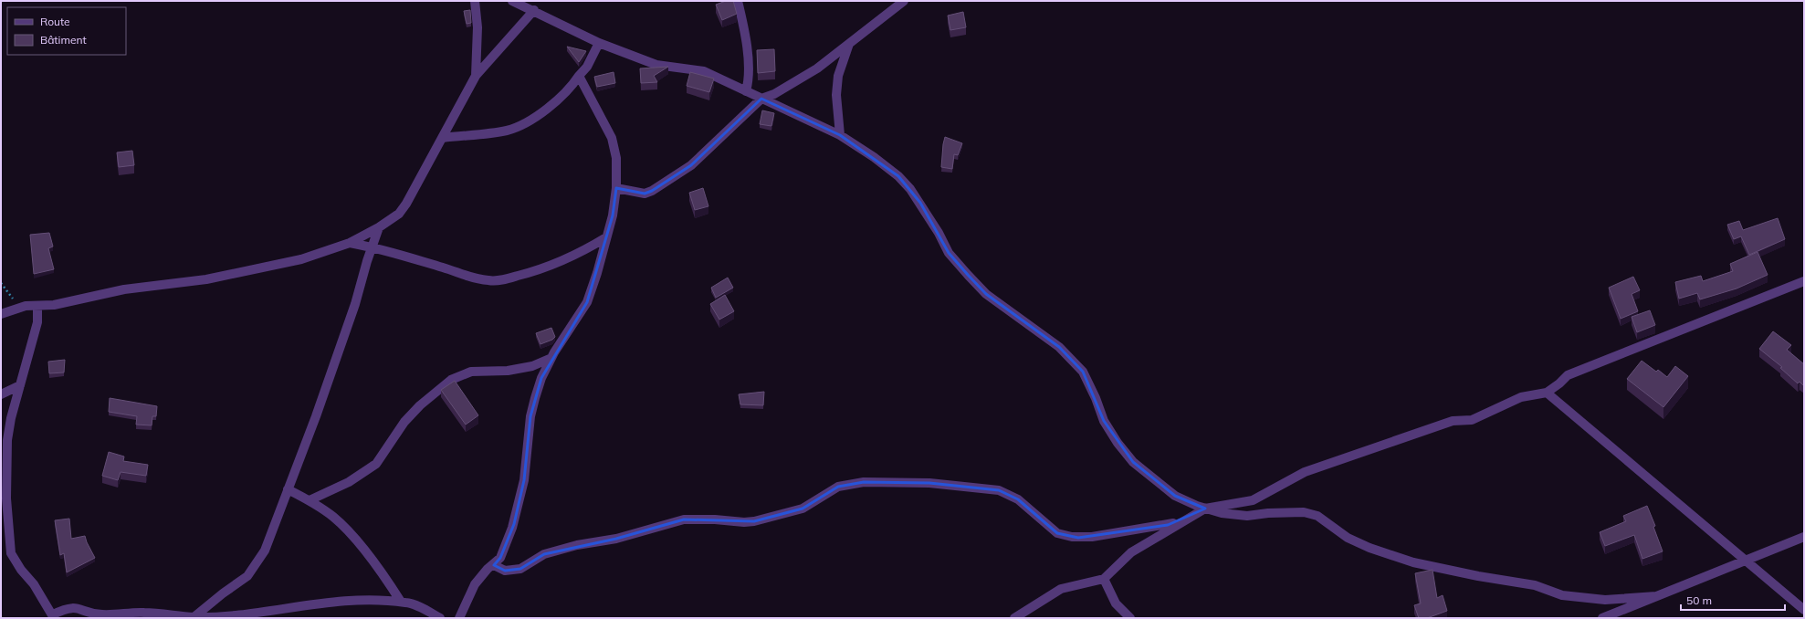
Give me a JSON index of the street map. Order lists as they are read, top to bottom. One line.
{"legend":["Route","Bâtiment"],"scale_bar":"50 m"}
